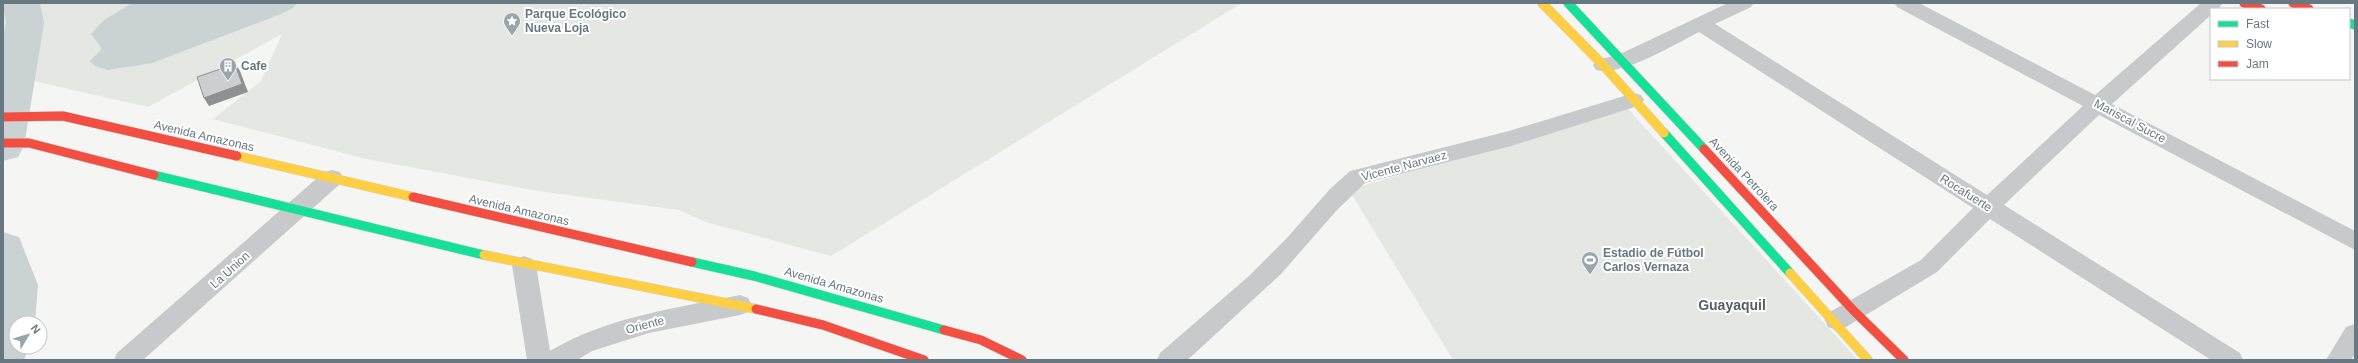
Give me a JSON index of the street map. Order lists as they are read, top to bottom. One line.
{"streets":{"main road":["Avenida Amazonas","Avenida Petrolera"],"street":["Mariscal Sucre","Vicente Narvaez","Rocafuerte","La Union","Oriente"]},"crossings":[["Avenida Amazonas","La Union"]],"districts":["Guayaquil"],"places":{"place":["Parque Ecológico Nueva Loja"],"building":["Cafe"],"sports":["Estadio de Fútbol Carlos Vernaza"]},"legend":["Fast","Slow","Jam"],"north":"top right"}
